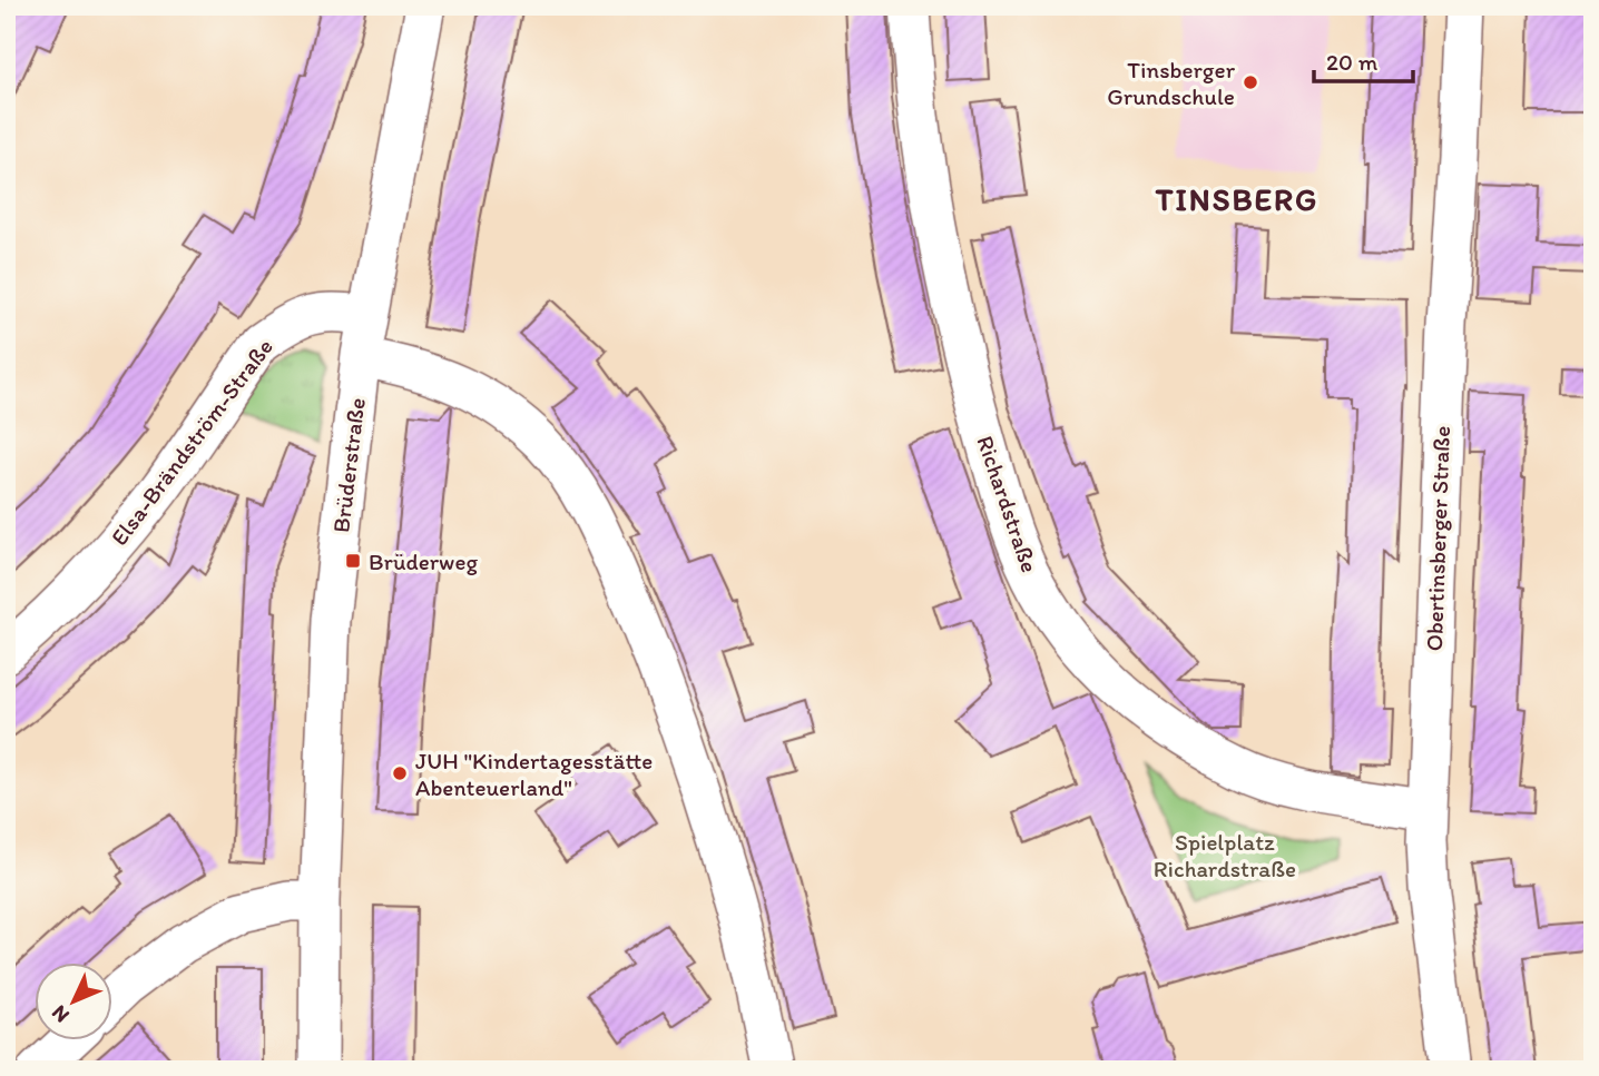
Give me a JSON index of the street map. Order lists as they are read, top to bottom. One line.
{"streets":{"street":["Elsa-Brändström-Straße","Brüderstraße","Richardstraße","Obertinsberger Straße"]},"crossings":[["Elsa-Brändström-Straße","Brüderstraße"],["Richardstraße","Obertinsberger Straße"]],"districts":["TINSBERG"],"parks":["Spielplatz Richardstraße"],"places":{"other":["Tinsberger Grundschule","JUH \"Kindertagesstätte Abenteuerland\""],"transit":["Brüderweg"]},"scale_bar":"20 m","north":"bottom left"}
